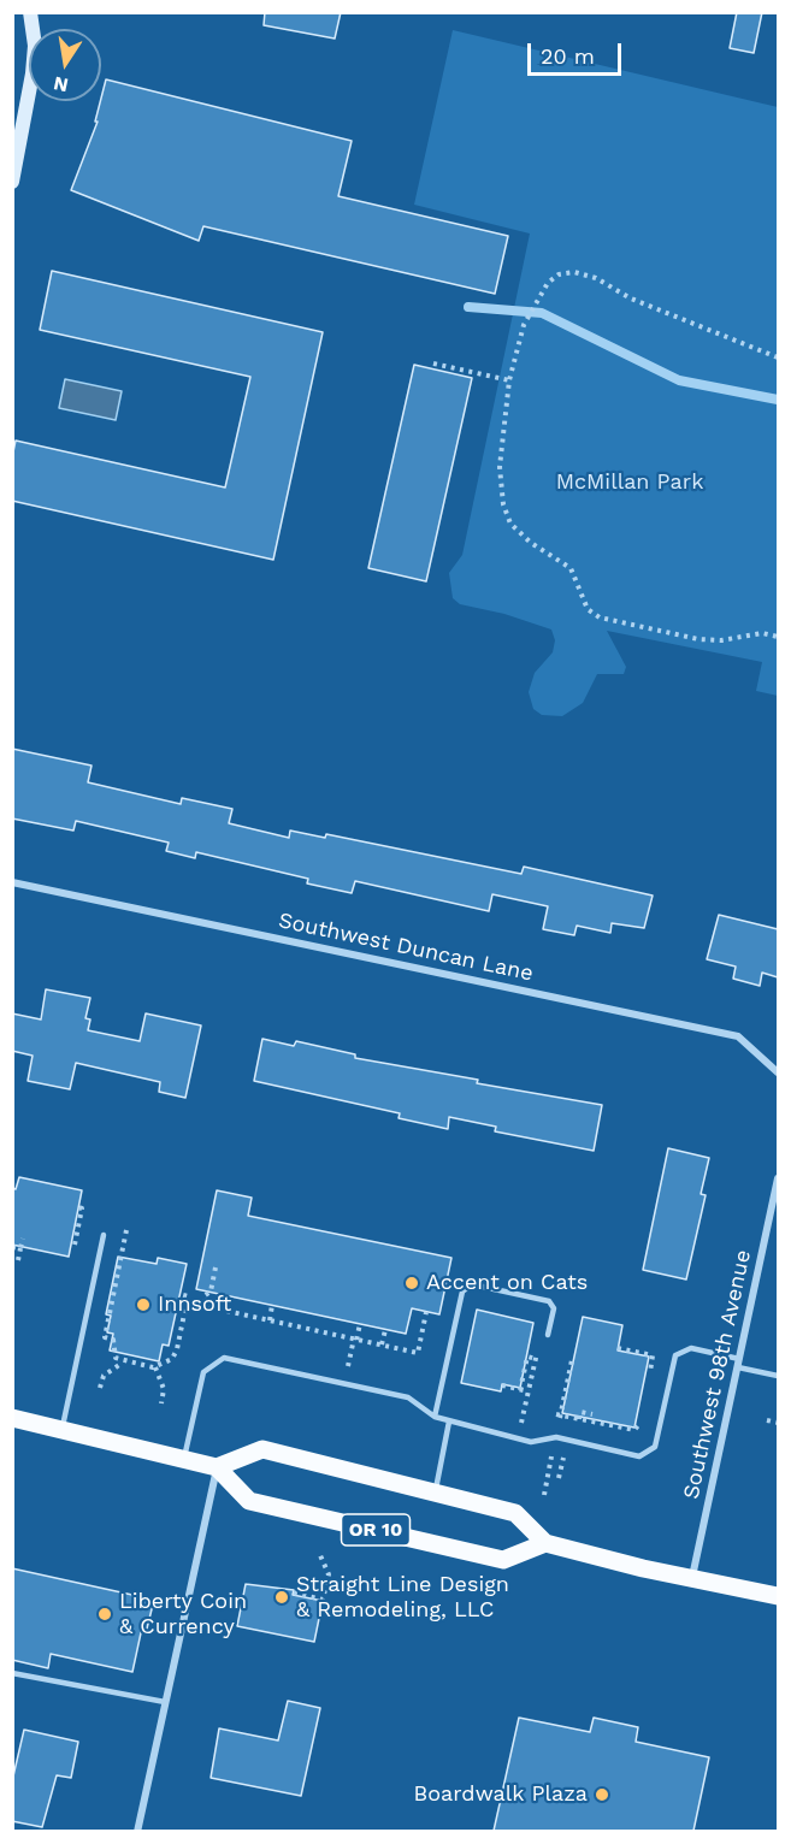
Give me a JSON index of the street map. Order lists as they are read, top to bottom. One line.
{"streets":{"main road":["OR 10"],"street":["Southwest Duncan Lane","Southwest 98th Avenue"]},"parks":["McMillan Park"],"places":["Accent on Cats","Innsoft","Straight Line Design & Remodeling, LLC","Liberty Coin & Currency","Boardwalk Plaza"],"scale_bar":"20 m","north":"bottom"}
